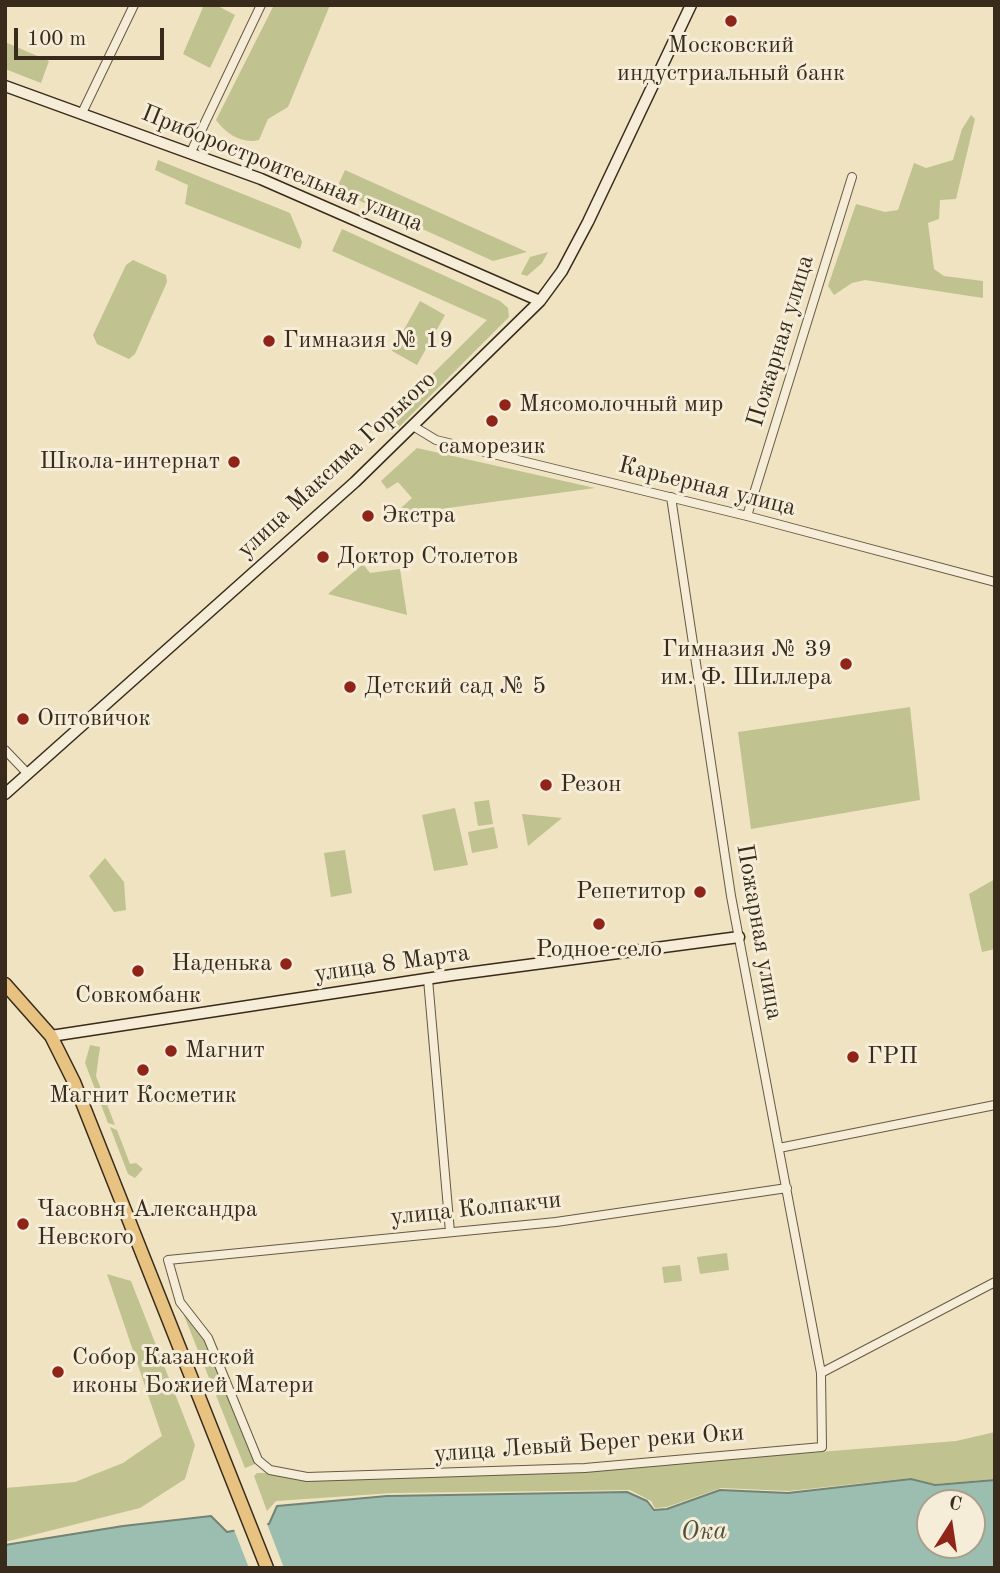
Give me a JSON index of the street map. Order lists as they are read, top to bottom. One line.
{"streets":{"main road":["Приборостроительная улица","улица Максима Горького","улица 8 Марта"],"street":["Пожарная улица","Карьерная улица","улица Колпакчи","улица Левый Берег реки Оки"]},"crossings":[["Приборостроительная улица","улица Максима Горького"],["Пожарная улица","Карьерная улица"],["Пожарная улица","улица 8 Марта"],["Пожарная улица","улица Колпакчи"],["Пожарная улица","улица Левый Берег реки Оки"],["улица Максима Горького","Карьерная улица"],["улица Колпакчи","улица Левый Берег реки Оки"]],"water":["Ока"],"places":["Московский индустриальный банк","Гимназия № 19","Мясомолочный мир","саморезик","Школа-интернат","Экстра","Доктор Столетов","Гимназия № 39 им. Ф. Шиллера","Детский сад № 5","Оптовичок","Резон","Репетитор","Родное село","Наденька","Совкомбанк","Магнит","ГРП","Магнит Косметик","Часовня Александра Невского","Собор Казанской иконы Божией Матери"],"scale_bar":"100 m","north":"top"}
